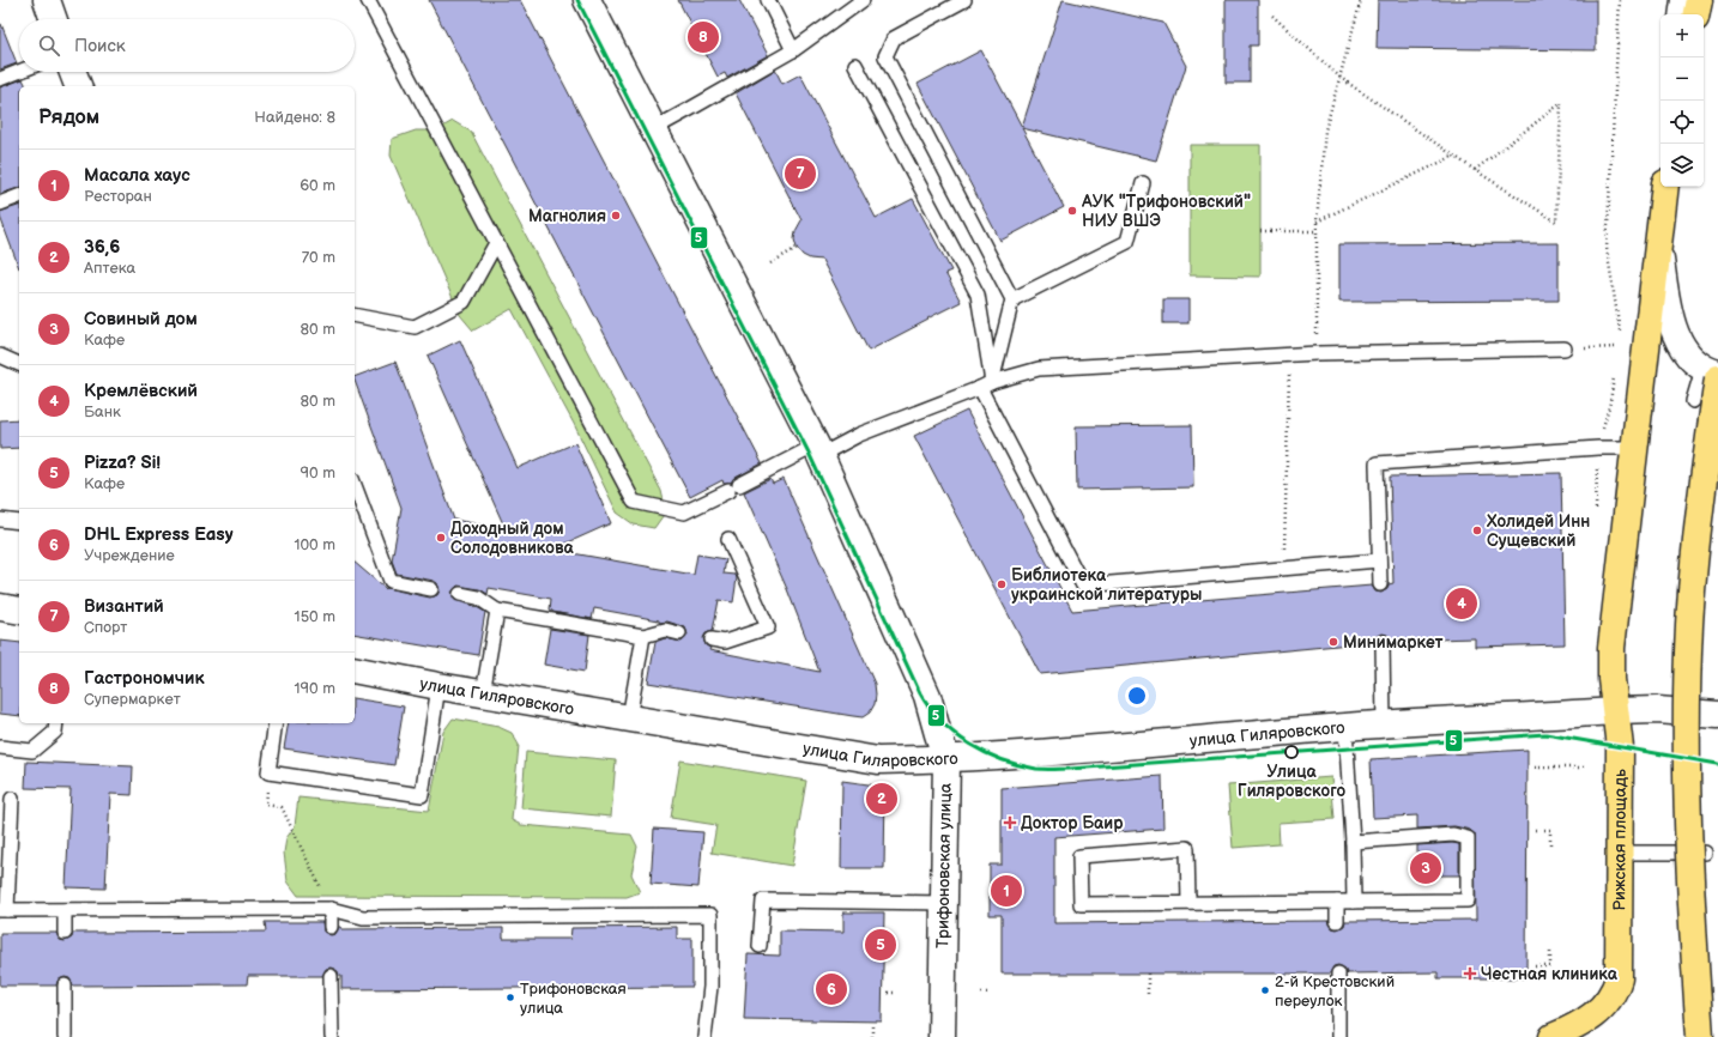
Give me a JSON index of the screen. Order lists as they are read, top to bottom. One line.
{"streets":{"main road":["Рижская площадь"],"street":["улица Гиляровского","Трифоновская улица"]},"crossings":[["улица Гиляровского","Рижская площадь"],["улица Гиляровского","Трифоновская улица"]],"places":{"other":["АУК \"Трифоновский\" НИУ ВШЭ","Магнолия","Холидей Инн Сущевский","Доходный дом Солодовникова","Библиотека украинской литературы","Минимаркет","Улица Гиляровского","2-й Крестовский переулок","Трифоновская улица"],"health":["Доктор Баир","Честная клиника"]},"lines":["transit line 5"],"page":{"map_buttons":["+","−"],"pins":["8","7","4","2","3","1","5","6"],"search":"Поиск","heading":["Рядом","Найдено: 8"],"list":[{"mark":"1","name":"Масала хаус","note":"Ресторан","value":"60 m"},{"mark":"2","name":"36,6","note":"Аптека","value":"70 m"},{"mark":"3","name":"Совиный дом","note":"Кафе","value":"80 m"},{"mark":"4","name":"Кремлёвский","note":"Банк","value":"80 m"},{"mark":"5","name":"Pizza? Si!","note":"Кафе","value":"90 m"},{"mark":"6","name":"DHL Express Easy","note":"Учреждение","value":"100 m"},{"mark":"7","name":"Византий","note":"Спорт","value":"150 m"},{"mark":"8","name":"Гастрономчик","note":"Супермаркет","value":"190 m"}]}}
